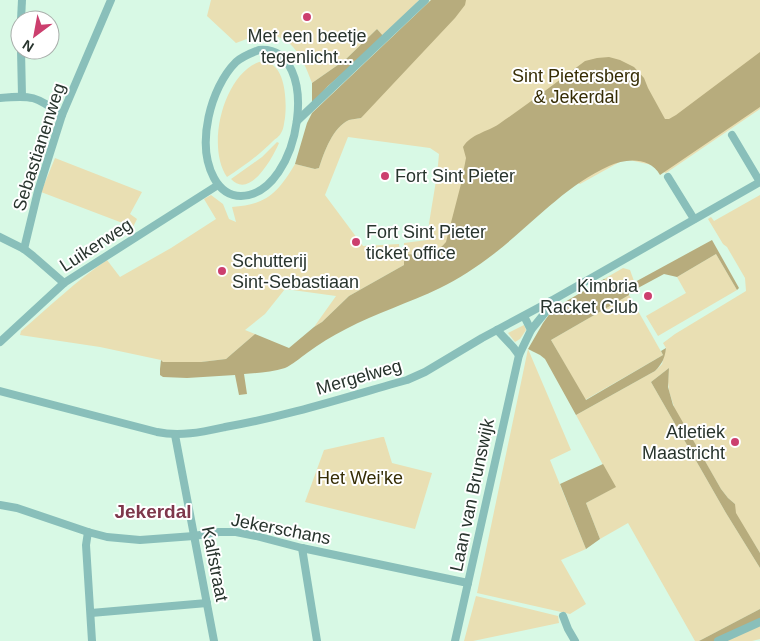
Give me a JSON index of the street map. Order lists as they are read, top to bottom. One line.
{"streets":{"street":["Sebastianenweg","Luikerweg","Mergelweg","Laan van Brunswijk","Jekerschans","Kalfstraat"]},"crossings":[["Mergelweg","Laan van Brunswijk"],["Mergelweg","Kalfstraat"],["Laan van Brunswijk","Jekerschans"],["Jekerschans","Kalfstraat"]],"districts":["Jekerdal"],"parks":["Sint Pietersberg & Jekerdal","Het Wei'ke"],"places":["Met een beetje tegenlicht...","Fort Sint Pieter","Fort Sint Pieter ticket office","Schutterij Sint-Sebastiaan","Kimbria Racket Club","Atletiek Maastricht"],"north":"bottom left"}
